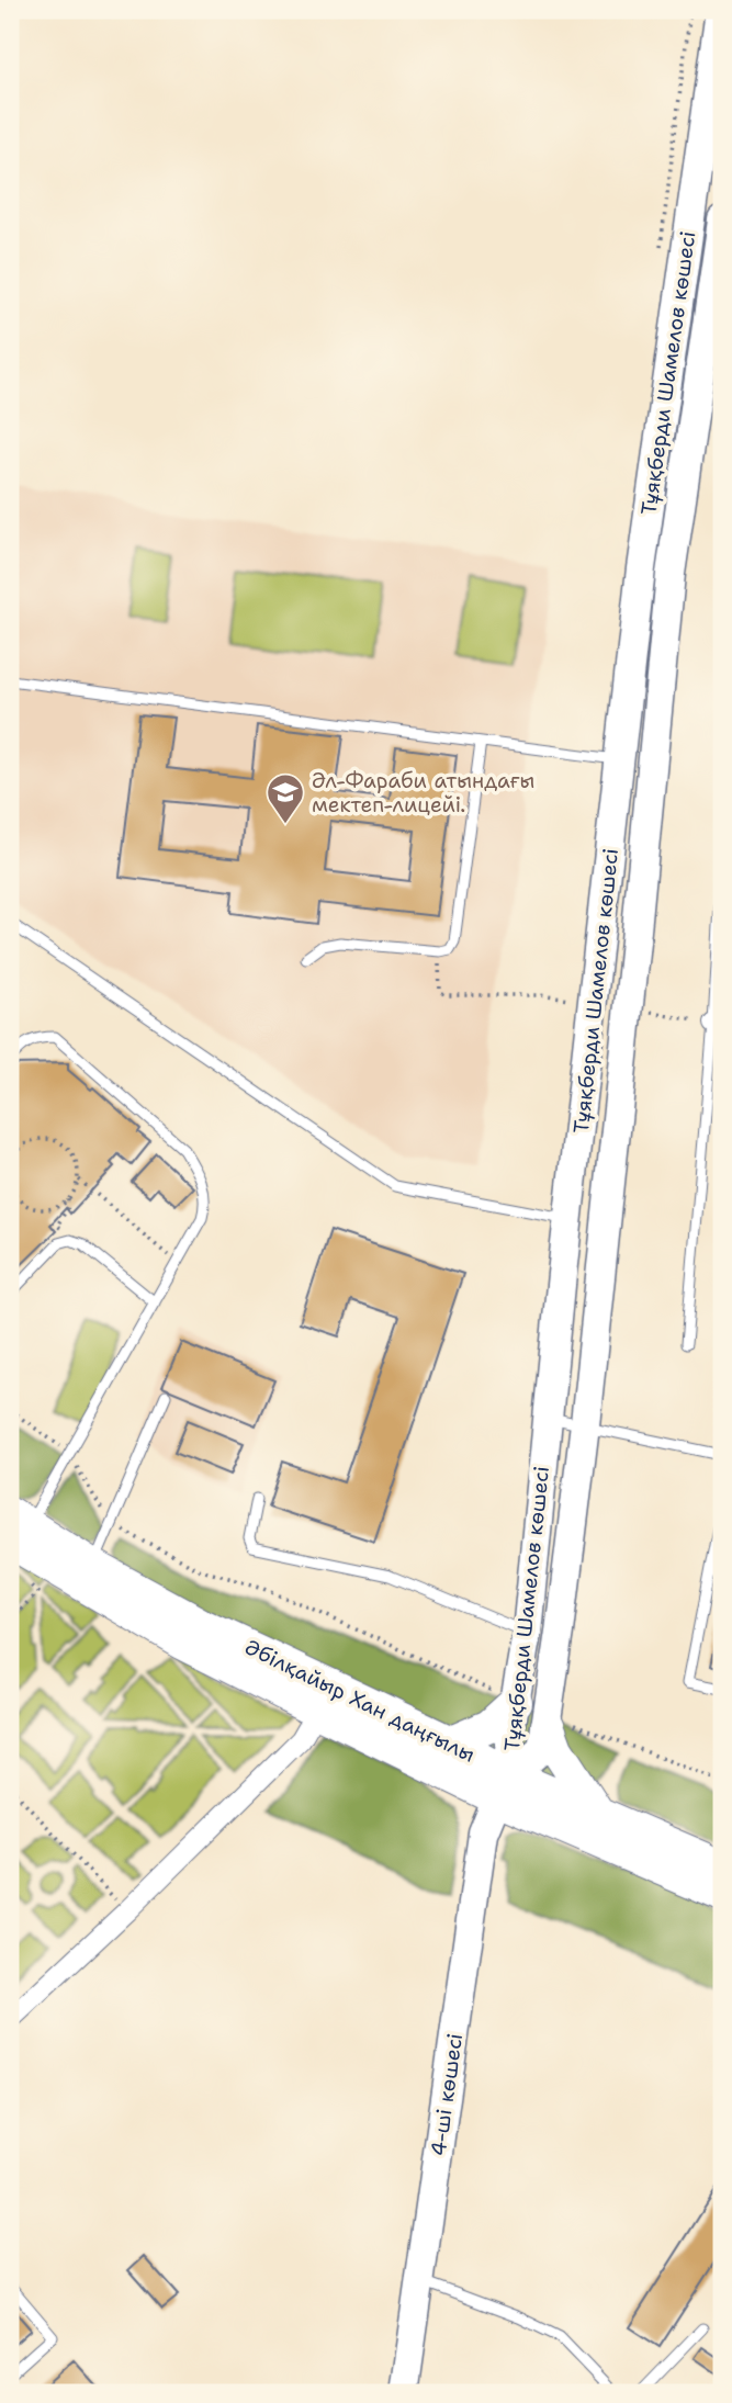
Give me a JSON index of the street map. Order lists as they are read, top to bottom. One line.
{"streets":{"main road":["Әбілқайыр Хан даңғылы"],"street":["Тұяқберди Шамелов көшесі","4-ші көшесі"]},"crossings":[["Тұяқберди Шамелов көшесі","Әбілқайыр Хан даңғылы"],["Тұяқберди Шамелов көшесі","4-ші көшесі"],["Әбілқайыр Хан даңғылы","4-ші көшесі"]],"places":{"school or university":["Әл-Фараби атындағы мектеп-лицейі."]}}
